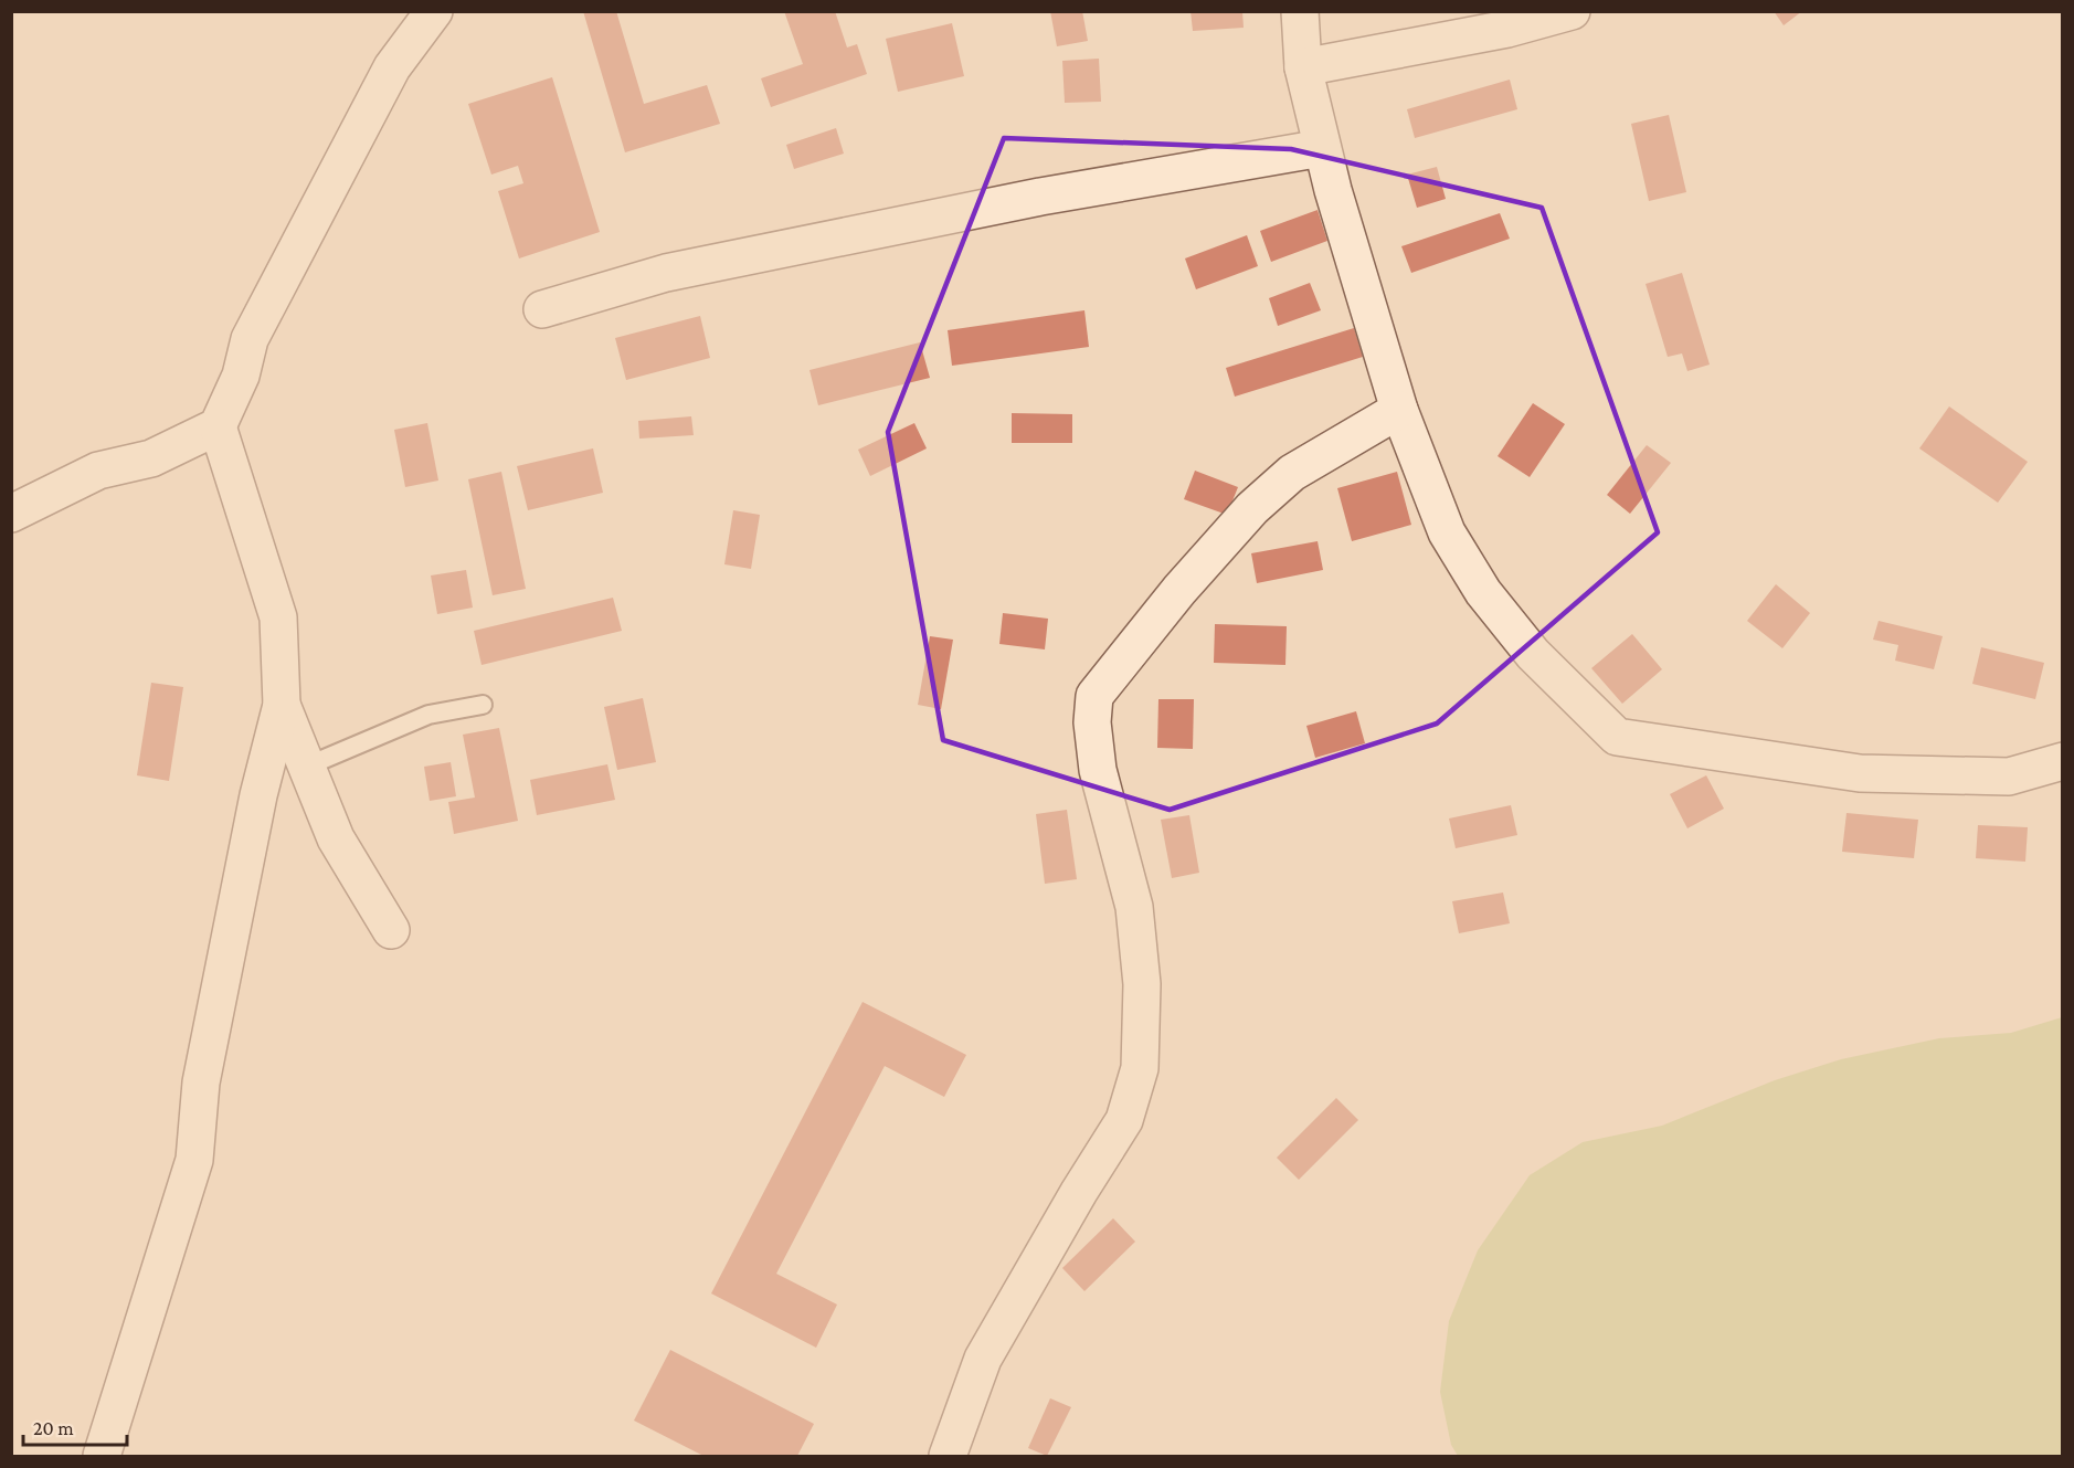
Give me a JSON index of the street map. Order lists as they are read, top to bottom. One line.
{"scale_bar":"20 m"}
